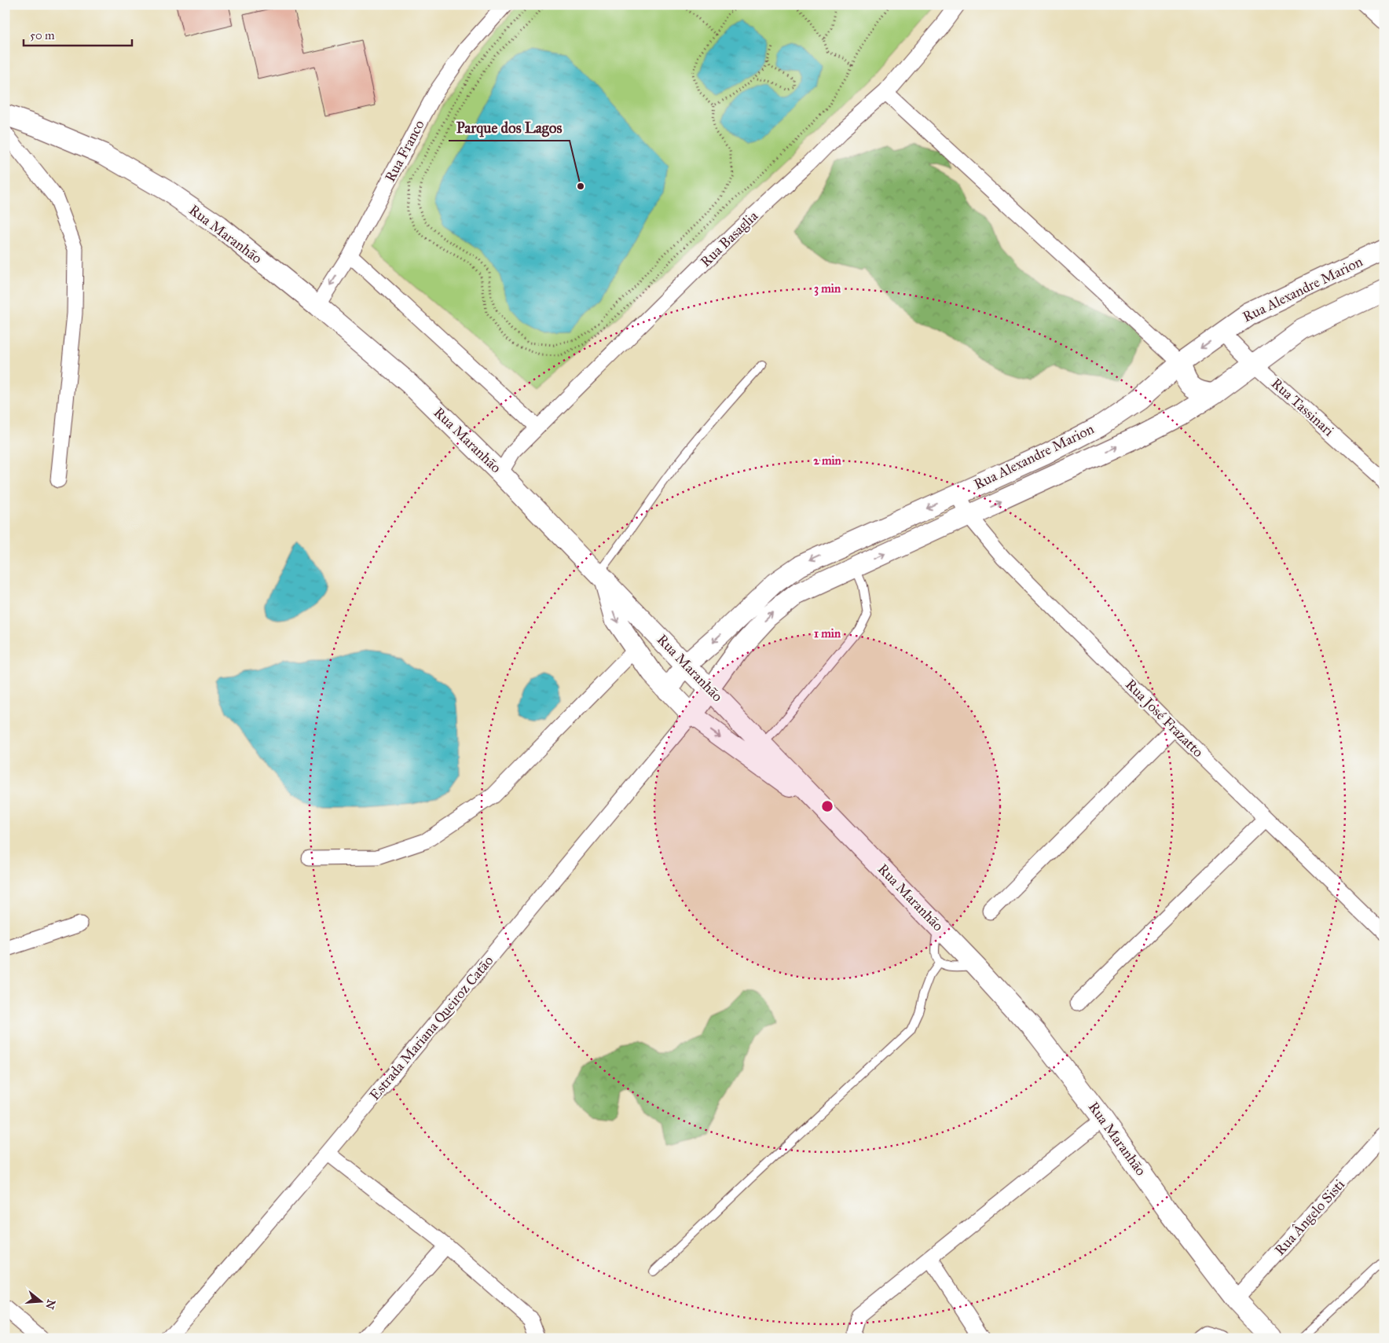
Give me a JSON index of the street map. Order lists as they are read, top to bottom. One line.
{"streets":{"main road":["Rua Maranhão","Rua Alexandre Marion"],"street":["Rua Franco","Rua Basaglia","Rua Tassinari","Rua José Frazatto","Estrada Mariana Queiroz Catão","Rua Ângelo Sisti"]},"crossings":[["Rua Franco","Rua Maranhão"],["Rua Maranhão","Rua Basaglia"],["Rua Maranhão","Rua Alexandre Marion"],["Rua Maranhão","Rua Ângelo Sisti"],["Rua Alexandre Marion","Rua Tassinari"],["Rua Alexandre Marion","Rua José Frazatto"],["Rua Alexandre Marion","Estrada Mariana Queiroz Catão"]],"places":["Parque dos Lagos"],"scale_bar":"50 m","north":"right","rings":["3 min","2 min","1 min"]}
